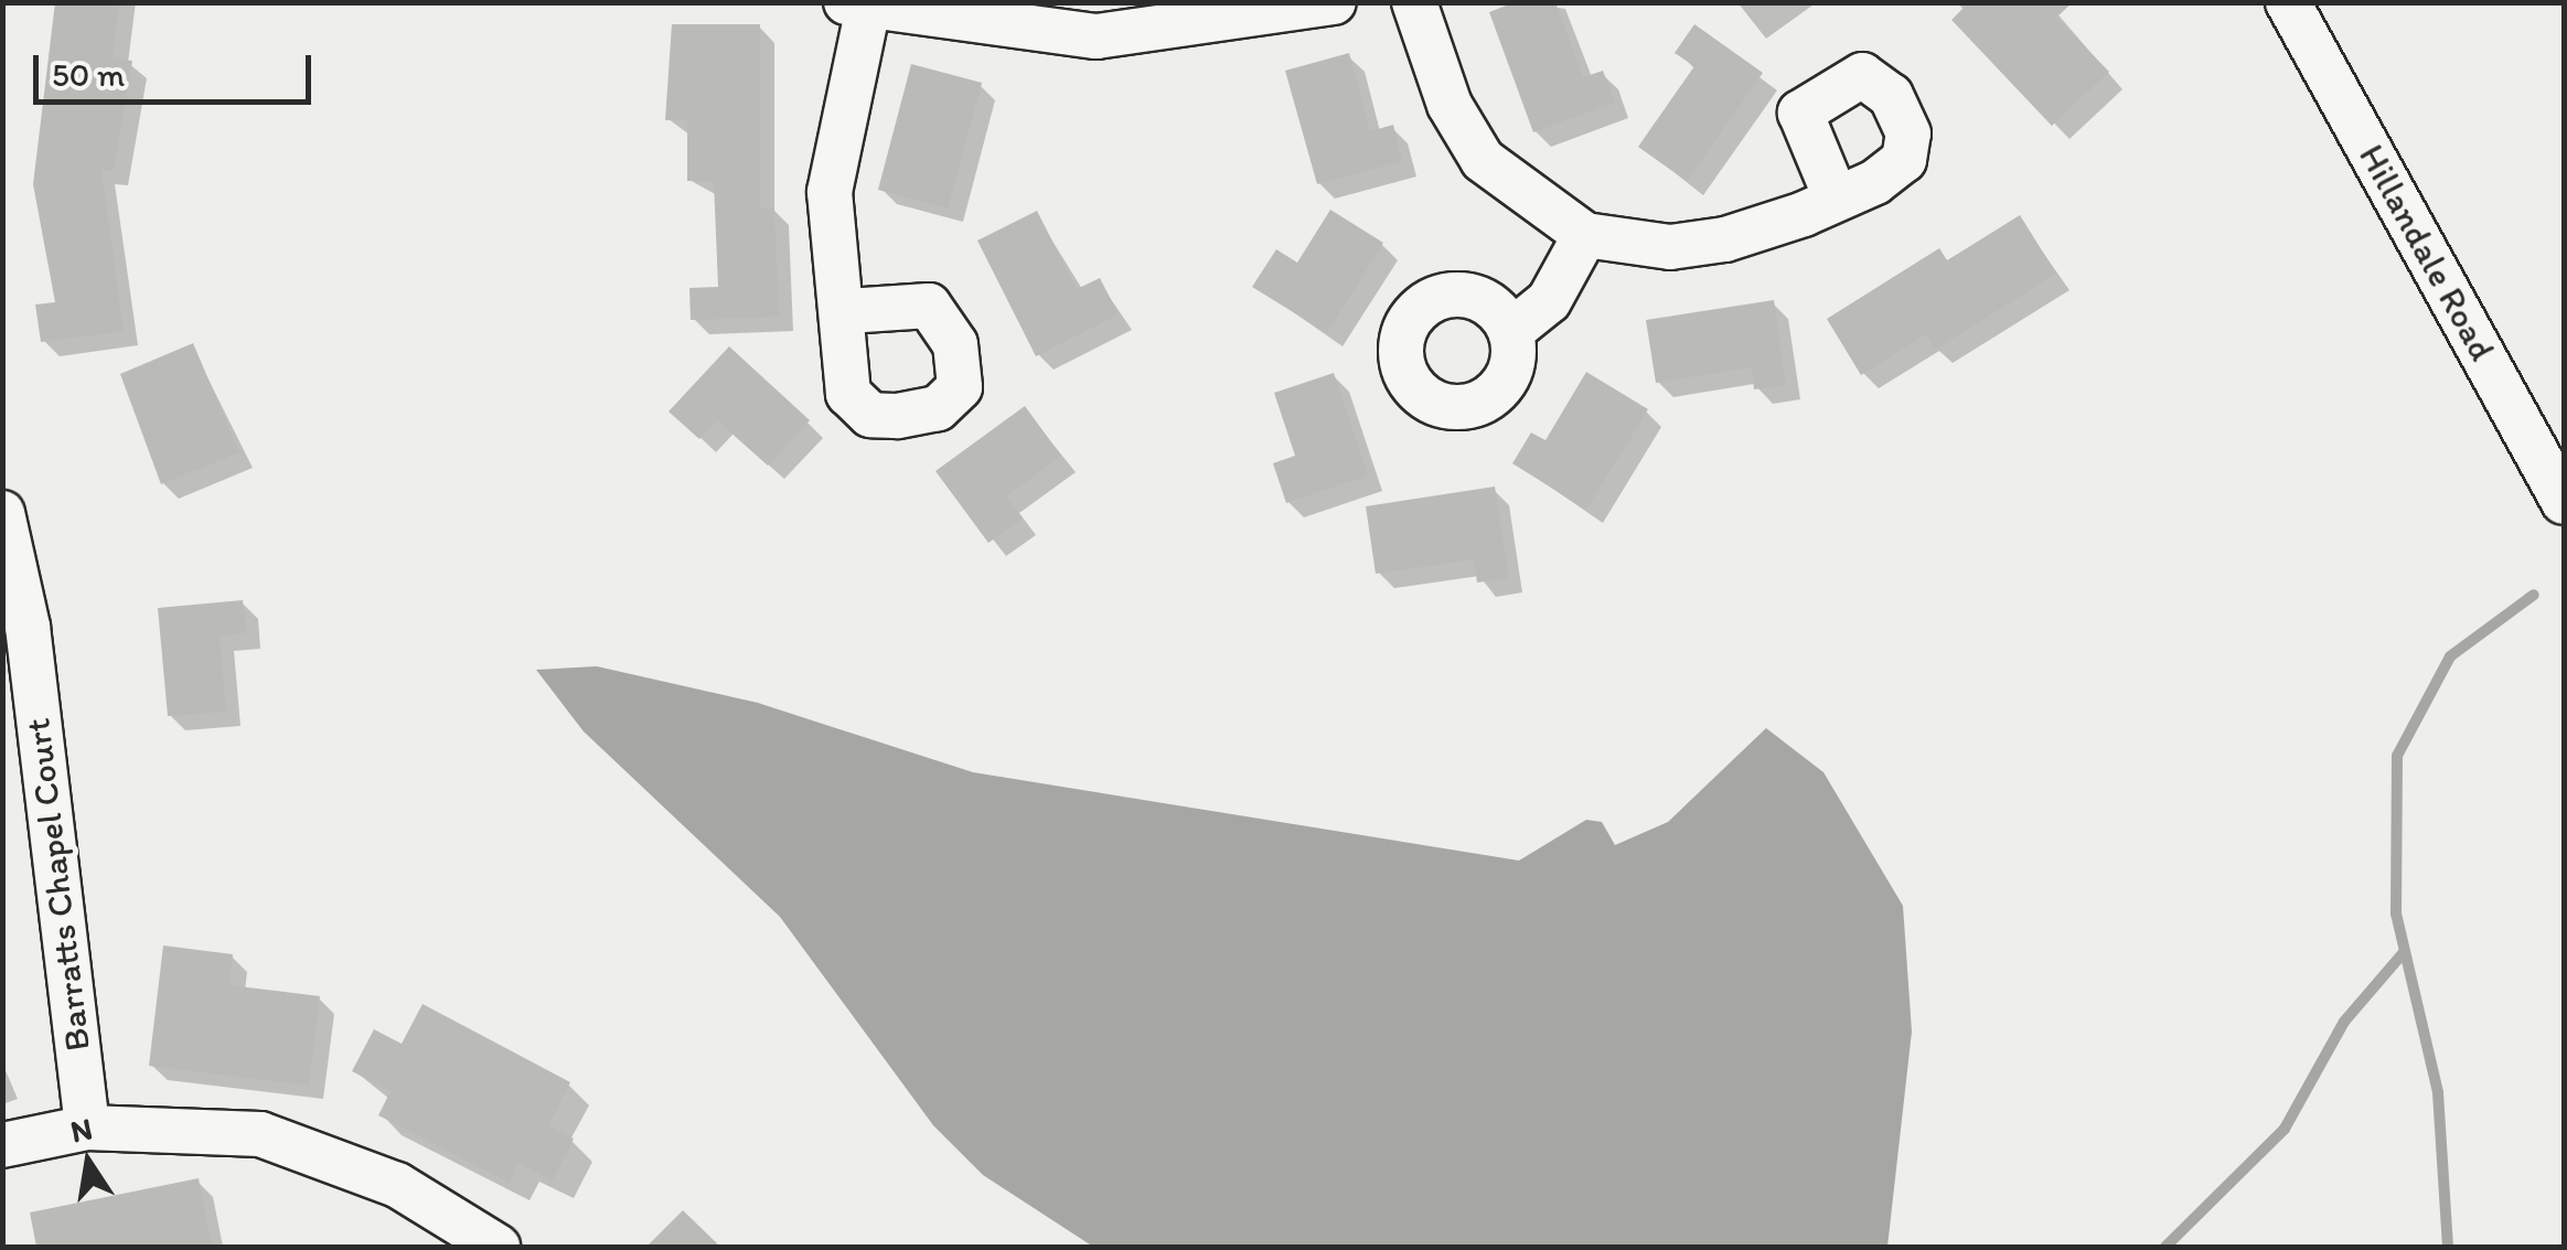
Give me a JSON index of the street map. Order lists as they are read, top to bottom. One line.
{"streets":{"street":["Hillandale Road","Barratts Chapel Court"]},"scale_bar":"50 m","north":"top"}
